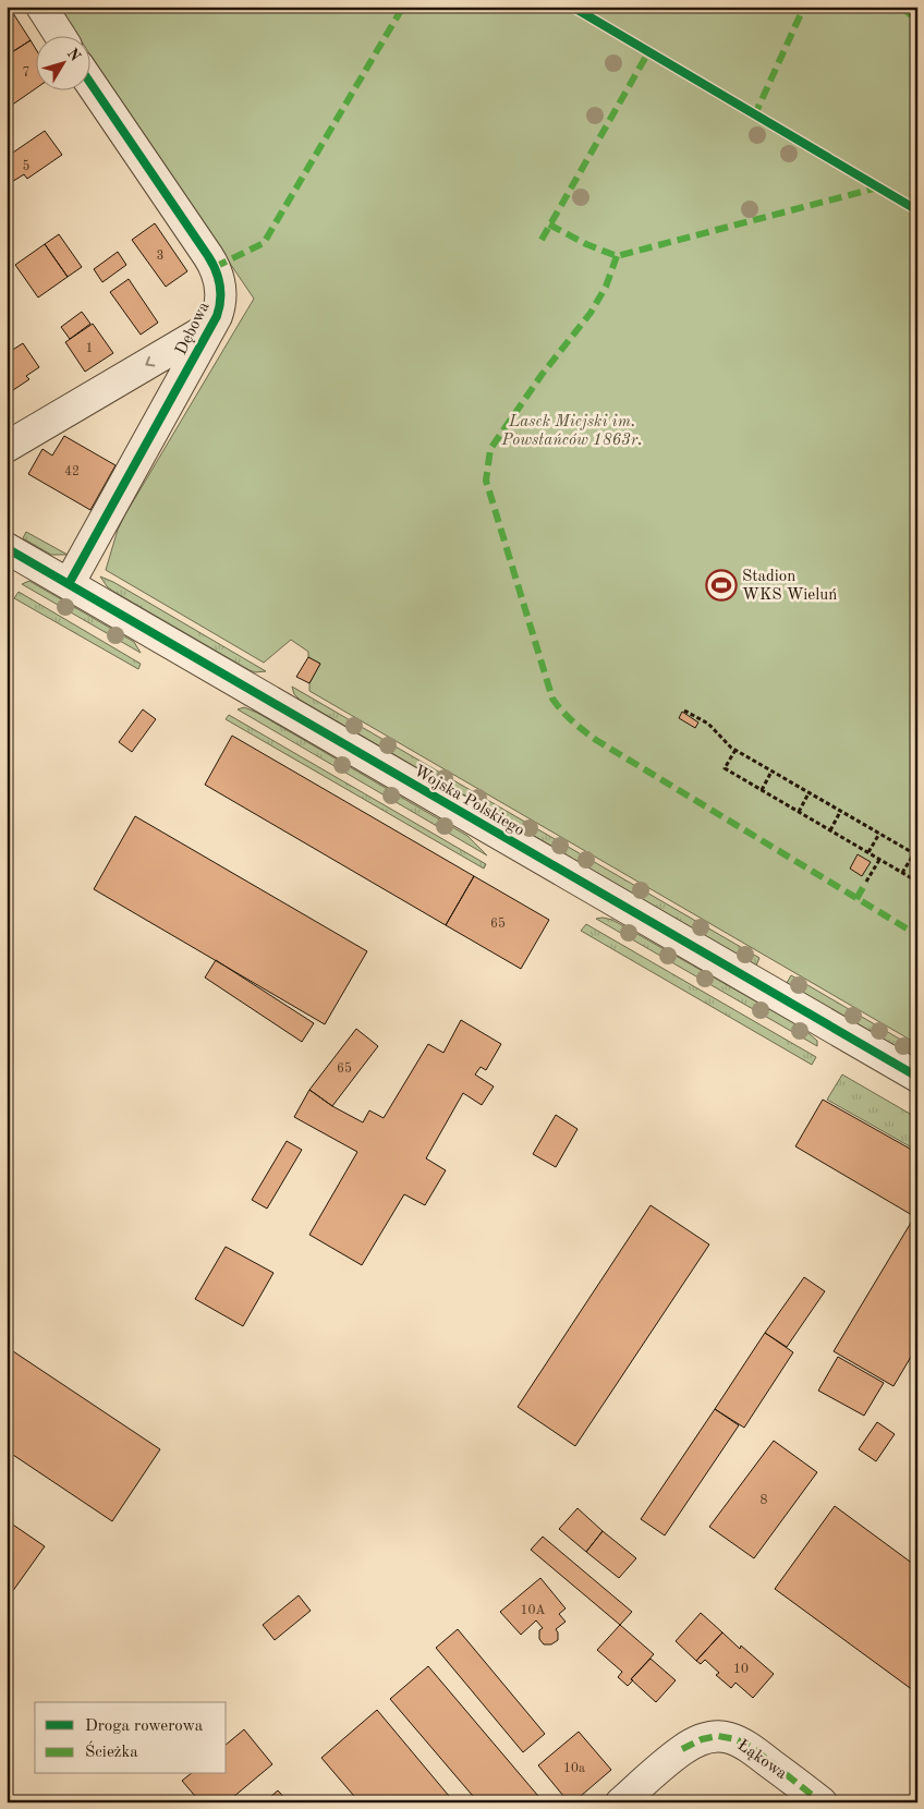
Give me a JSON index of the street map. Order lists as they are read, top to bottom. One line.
{"streets":{"street":["Dębowa","Wojska Polskiego","Łąkowa"]},"crossings":[["Dębowa","Wojska Polskiego"]],"parks":["Lasek Miejski im. Powstańców 1863r."],"places":{"sports":["Stadion WKS Wieluń"]},"house_numbers":["7","5","3","1","42","65","65","8","10A","10","10a"],"legend":["Droga rowerowa","Ścieżka"],"north":"top right"}
